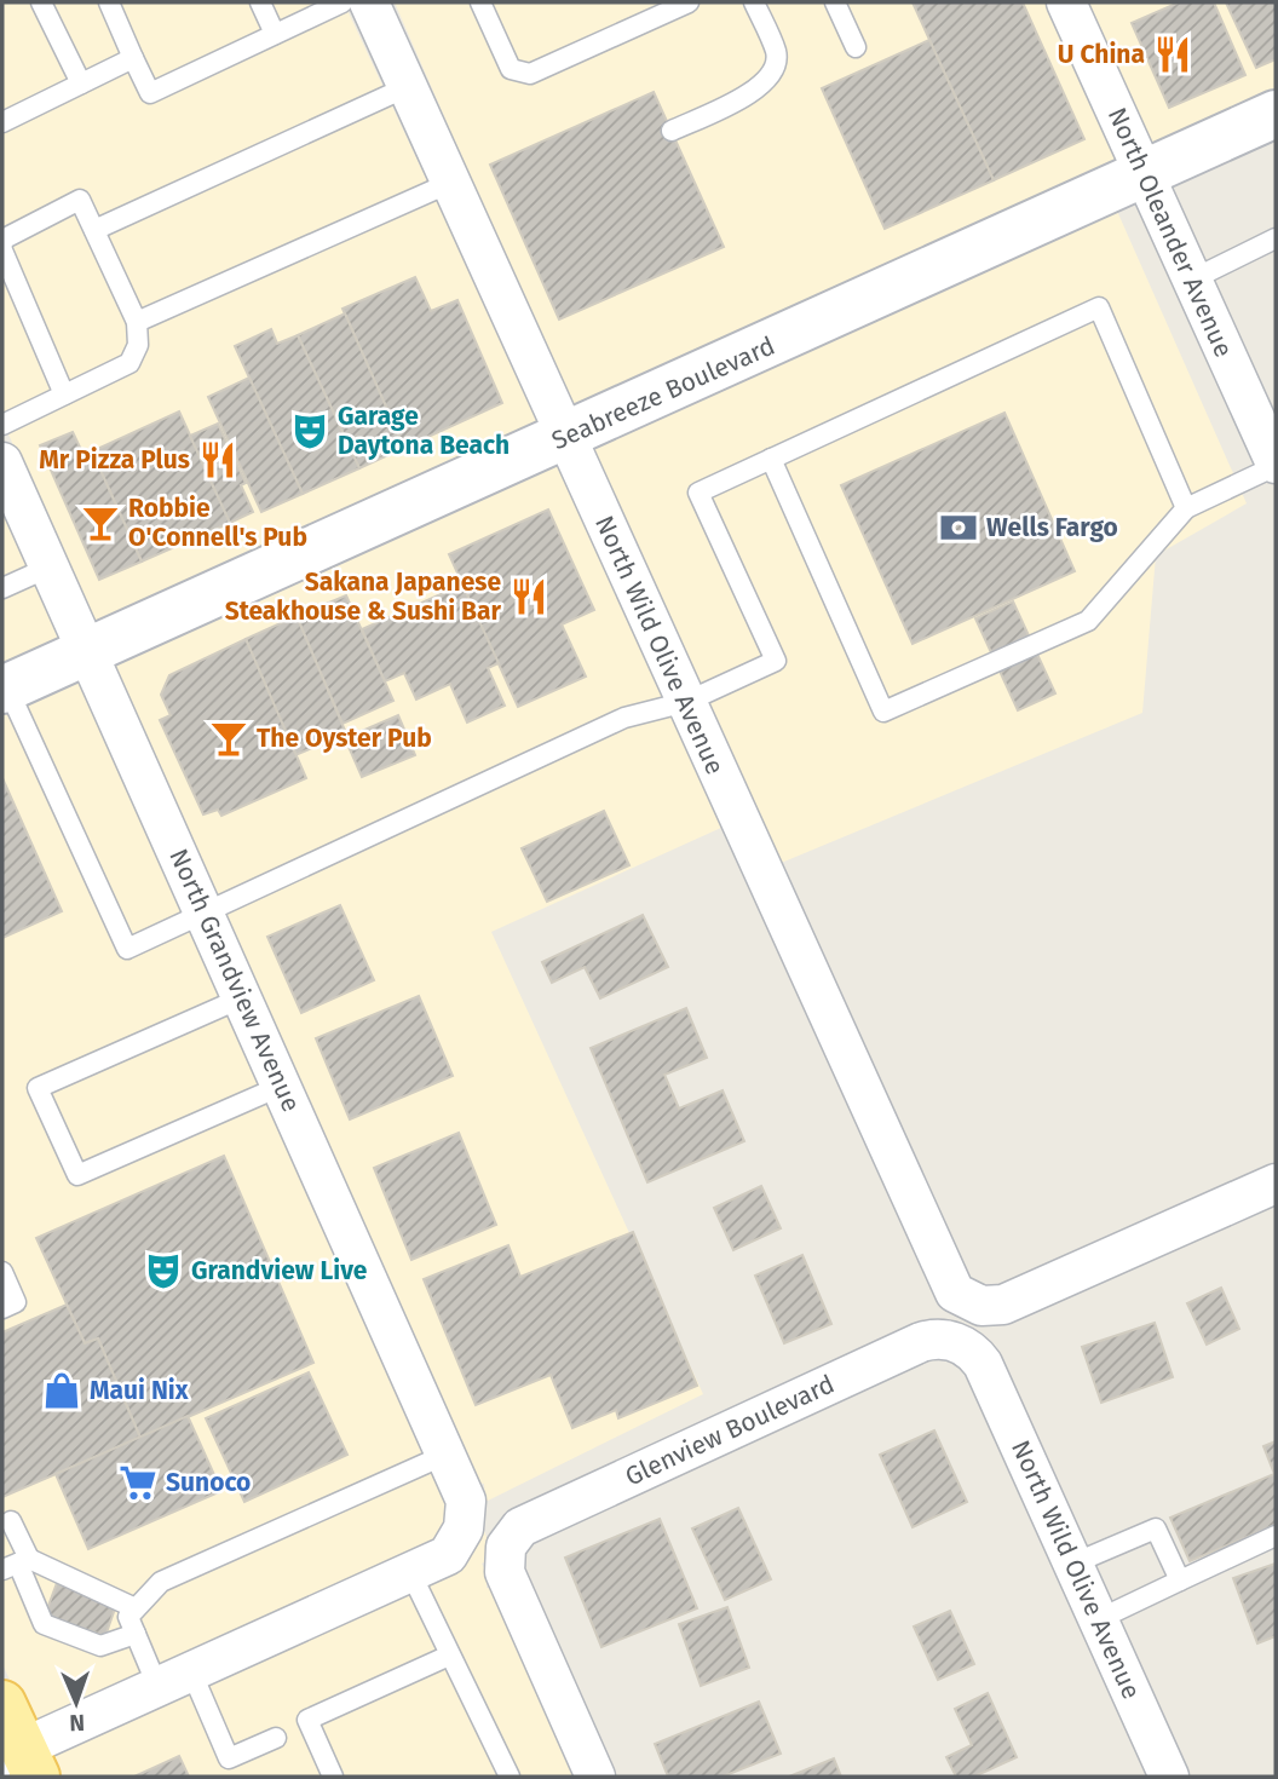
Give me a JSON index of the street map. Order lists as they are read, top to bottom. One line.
{"streets":{"main road":["Seabreeze Boulevard"],"street":["North Oleander Avenue","North Wild Olive Avenue","North Grandview Avenue","Glenview Boulevard"]},"crossings":[["North Oleander Avenue","Seabreeze Boulevard"],["Seabreeze Boulevard","North Wild Olive Avenue"],["Seabreeze Boulevard","North Grandview Avenue"],["North Wild Olive Avenue","Glenview Boulevard"]],"places":{"restaurant":["U China","Mr Pizza Plus","Sakana Japanese Steakhouse & Sushi Bar"],"theatre":["Garage Daytona Beach","Grandview Live"],"bar":["Robbie O'Connell's Pub","The Oyster Pub"],"bank":["Wells Fargo"],"shop":["Maui Nix"],"supermarket":["Sunoco"]},"north":"bottom"}
